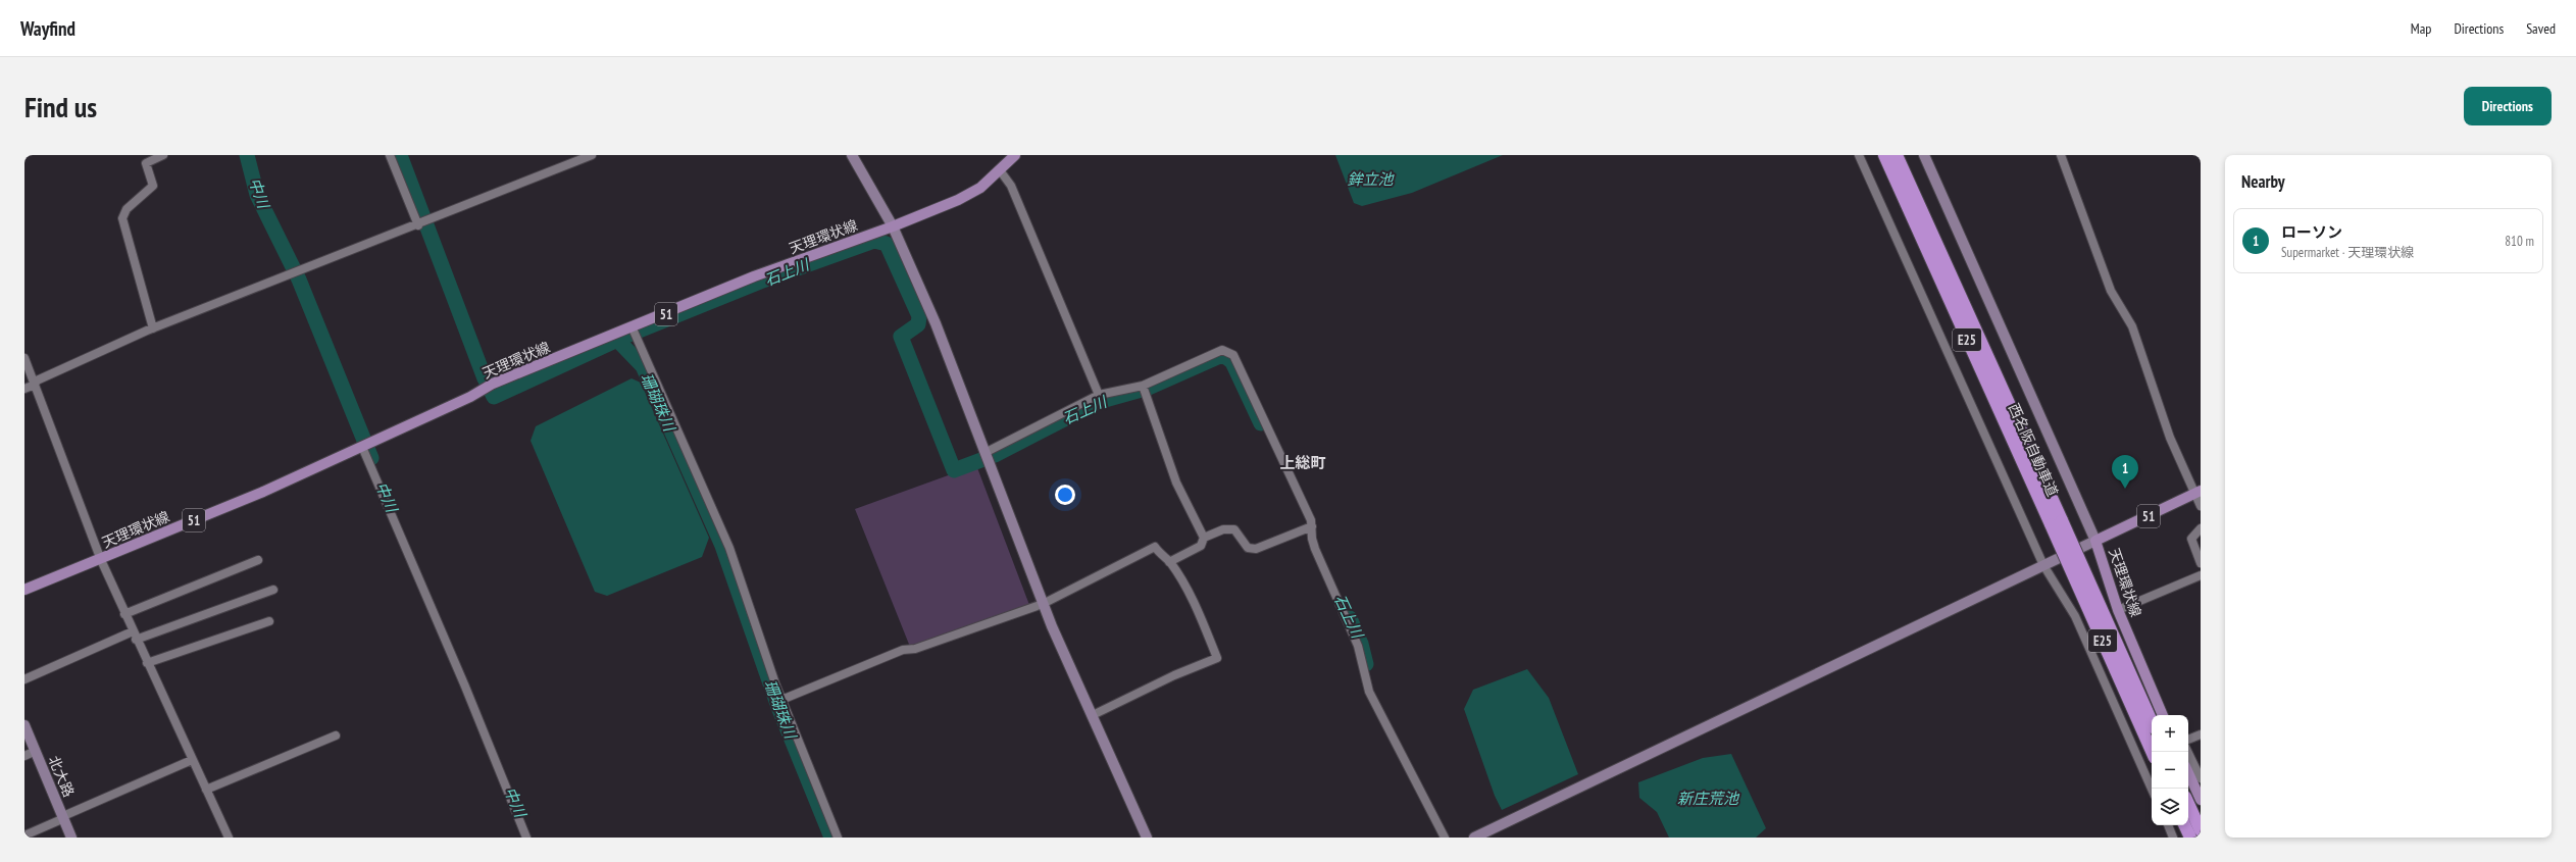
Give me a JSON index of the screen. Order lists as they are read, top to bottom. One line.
{"streets":{"highway":["E25","西名阪自動車道"],"main road":["天理環状線","51"],"street":["北大路"]},"districts":["上総町"],"water":["鉾立池","中川","石上川","珊瑚珠川","新庄荒池"],"page":{"header":"Wayfind","nav":["Map","Directions","Saved"],"buttons":"Directions","title":"Find us","heading":"Nearby","list":[{"mark":"1","name":"ローソン","note":"Supermarket · 天理環状線","value":"810 m"}],"pins":"1","map_buttons":["+","−"]}}
